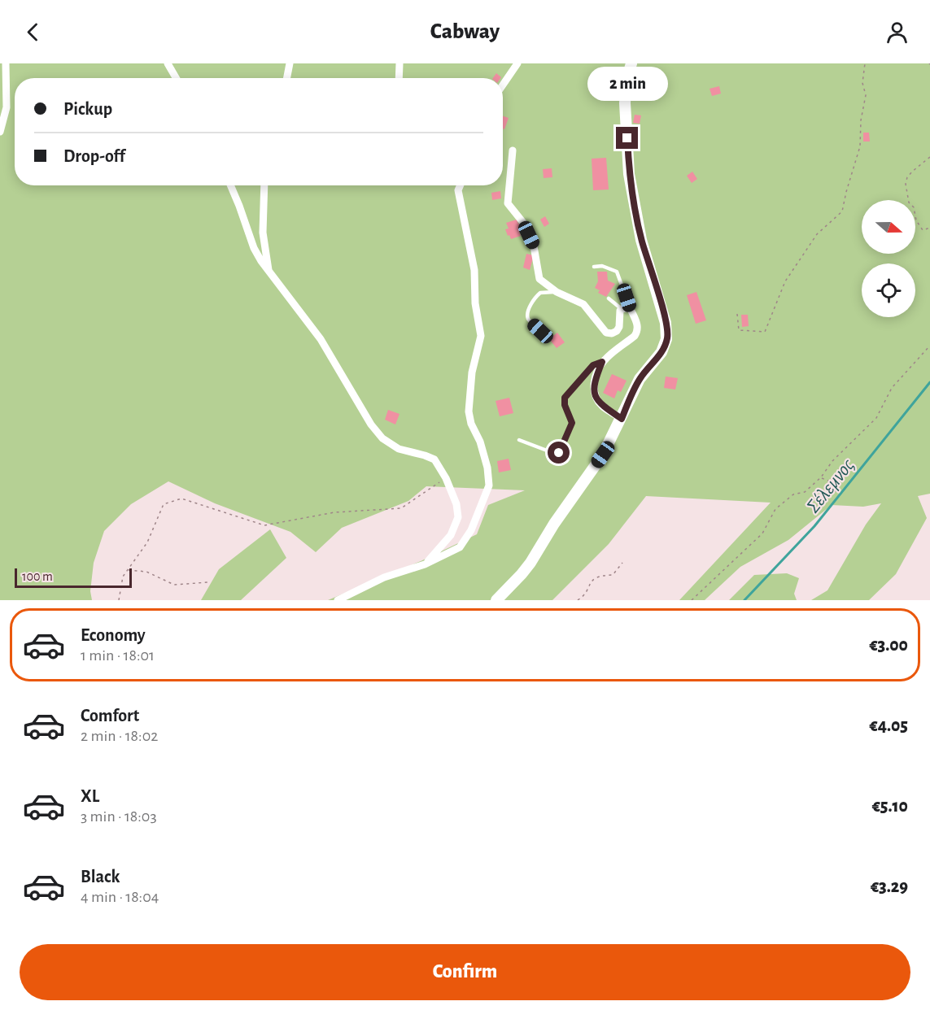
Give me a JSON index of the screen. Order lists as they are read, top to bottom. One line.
{"water":["Σέλεμνος"],"scale_bar":"100 m","north":"right","page":{"header":"Cabway","bubble":"2 min","banner":["Pickup","Drop-off"],"scale":"100 m","list":[{"name":"Economy","note":"1 min · 18:01","value":"€3.00"},{"name":"Comfort","note":"2 min · 18:02","value":"€4.05"},{"name":"XL","note":"3 min · 18:03","value":"€5.10"},{"name":"Black","note":"4 min · 18:04","value":"€3.29"}],"buttons":"Confirm"}}
